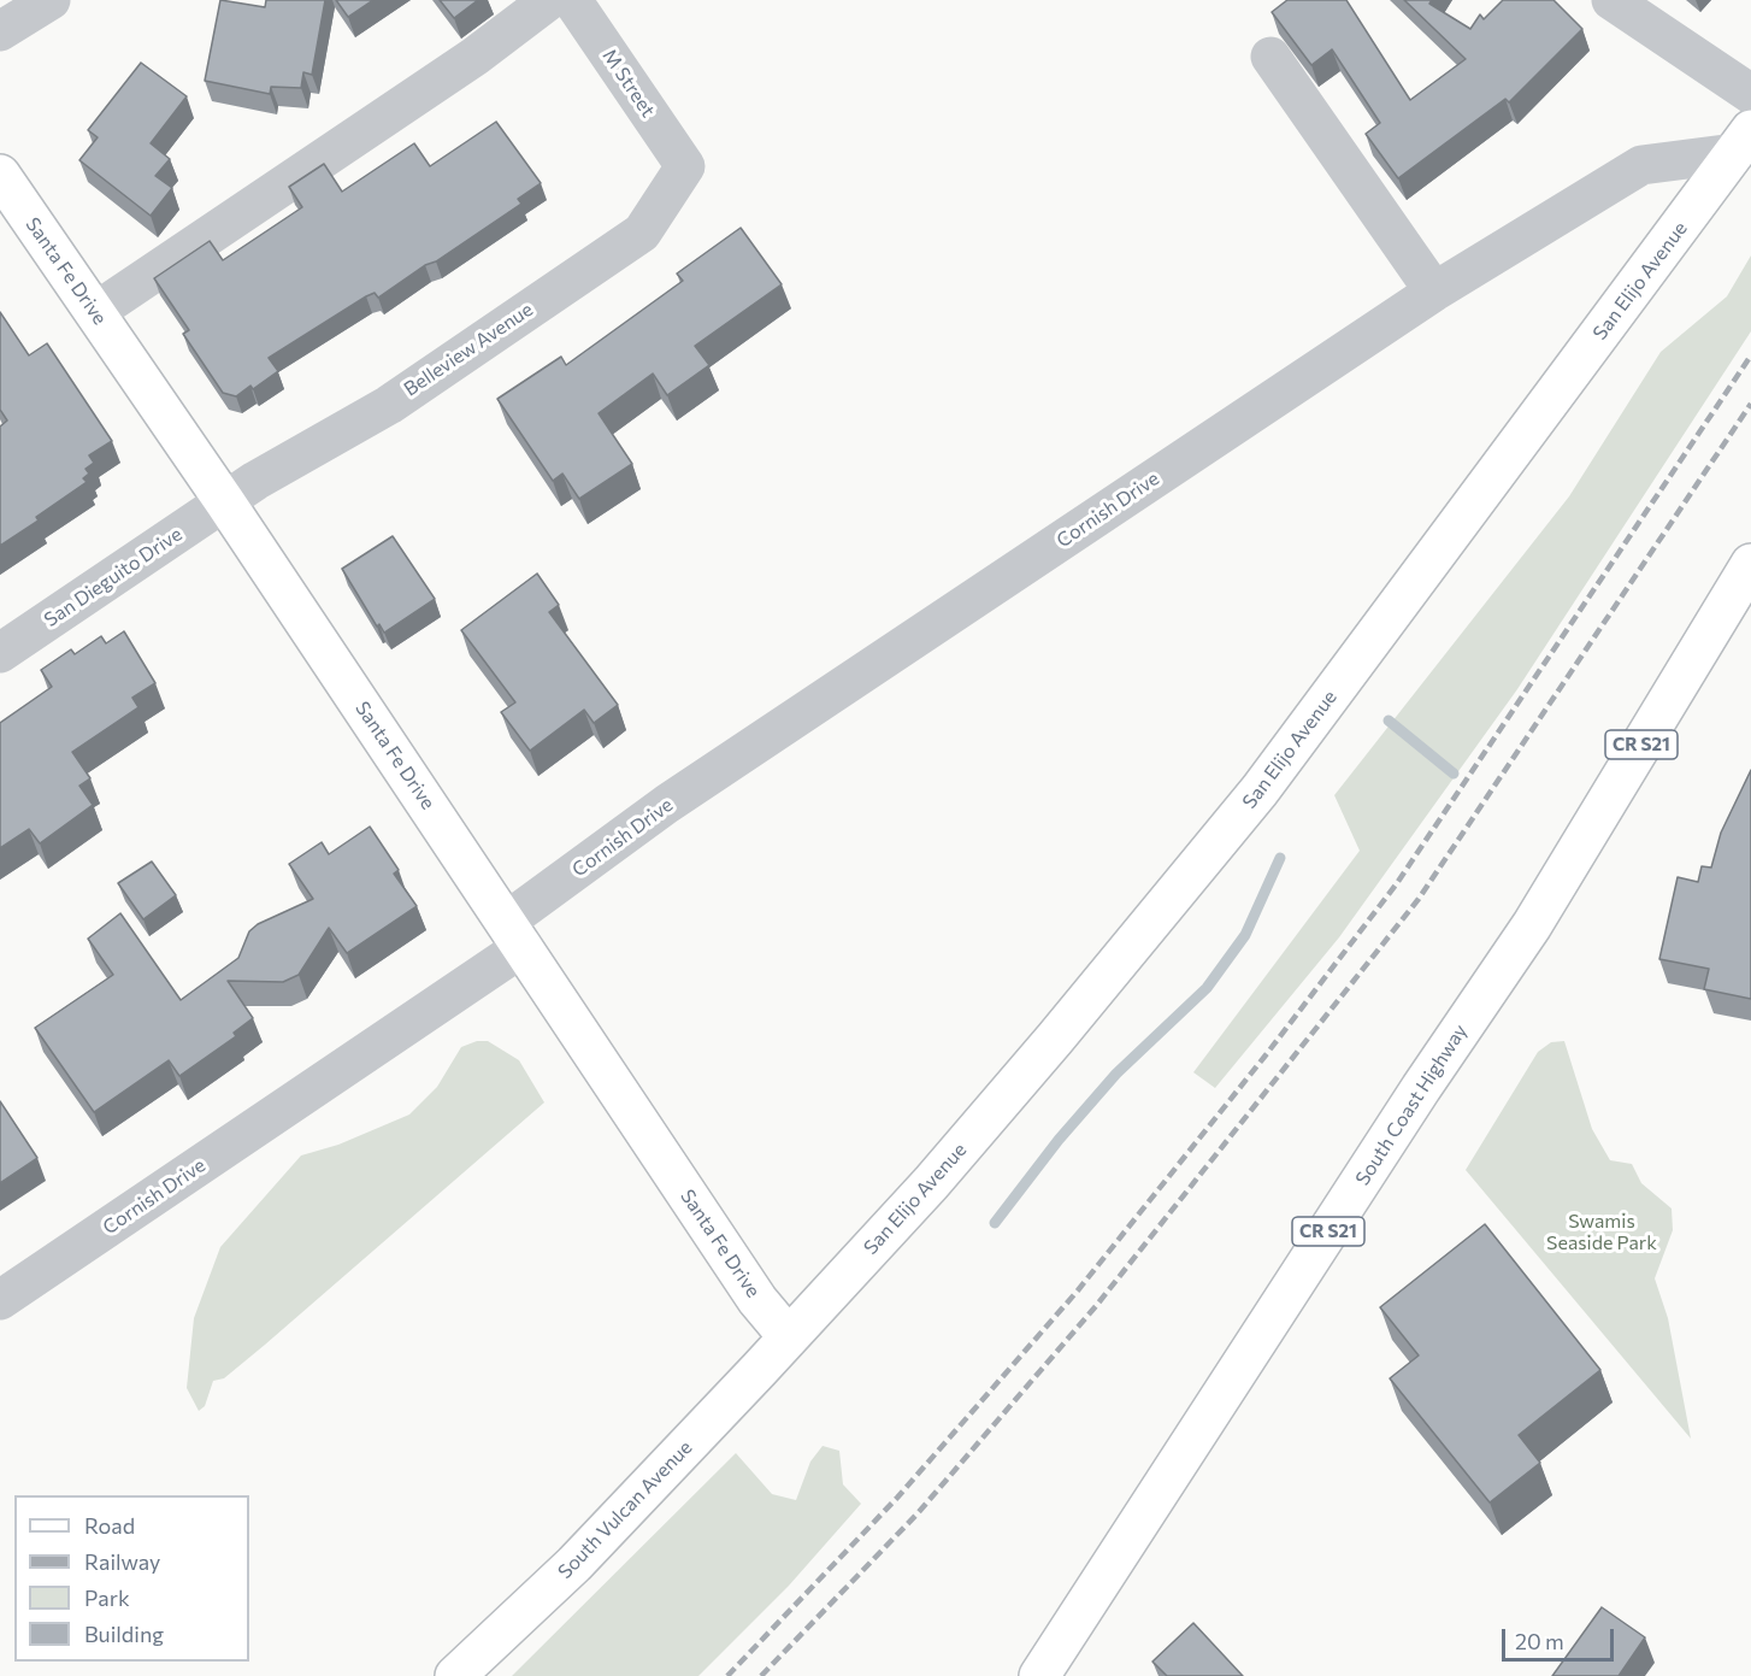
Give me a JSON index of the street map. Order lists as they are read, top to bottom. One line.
{"streets":{"main road":["Santa Fe Drive","San Elijo Avenue","CR S21","South Coast Highway","South Vulcan Avenue"],"street":["M Street","Belleview Avenue","Cornish Drive","San Dieguito Drive"]},"crossings":[["M Street","Belleview Avenue"],["Santa Fe Drive","San Elijo Avenue"],["Santa Fe Drive","Belleview Avenue"],["Santa Fe Drive","Cornish Drive"],["Santa Fe Drive","San Dieguito Drive"],["Santa Fe Drive","South Vulcan Avenue"],["San Elijo Avenue","Cornish Drive"],["San Elijo Avenue","South Vulcan Avenue"],["Belleview Avenue","San Dieguito Drive"]],"parks":["Swamis Seaside Park"],"legend":["Road","Railway","Park","Building"],"scale_bar":"20 m"}
